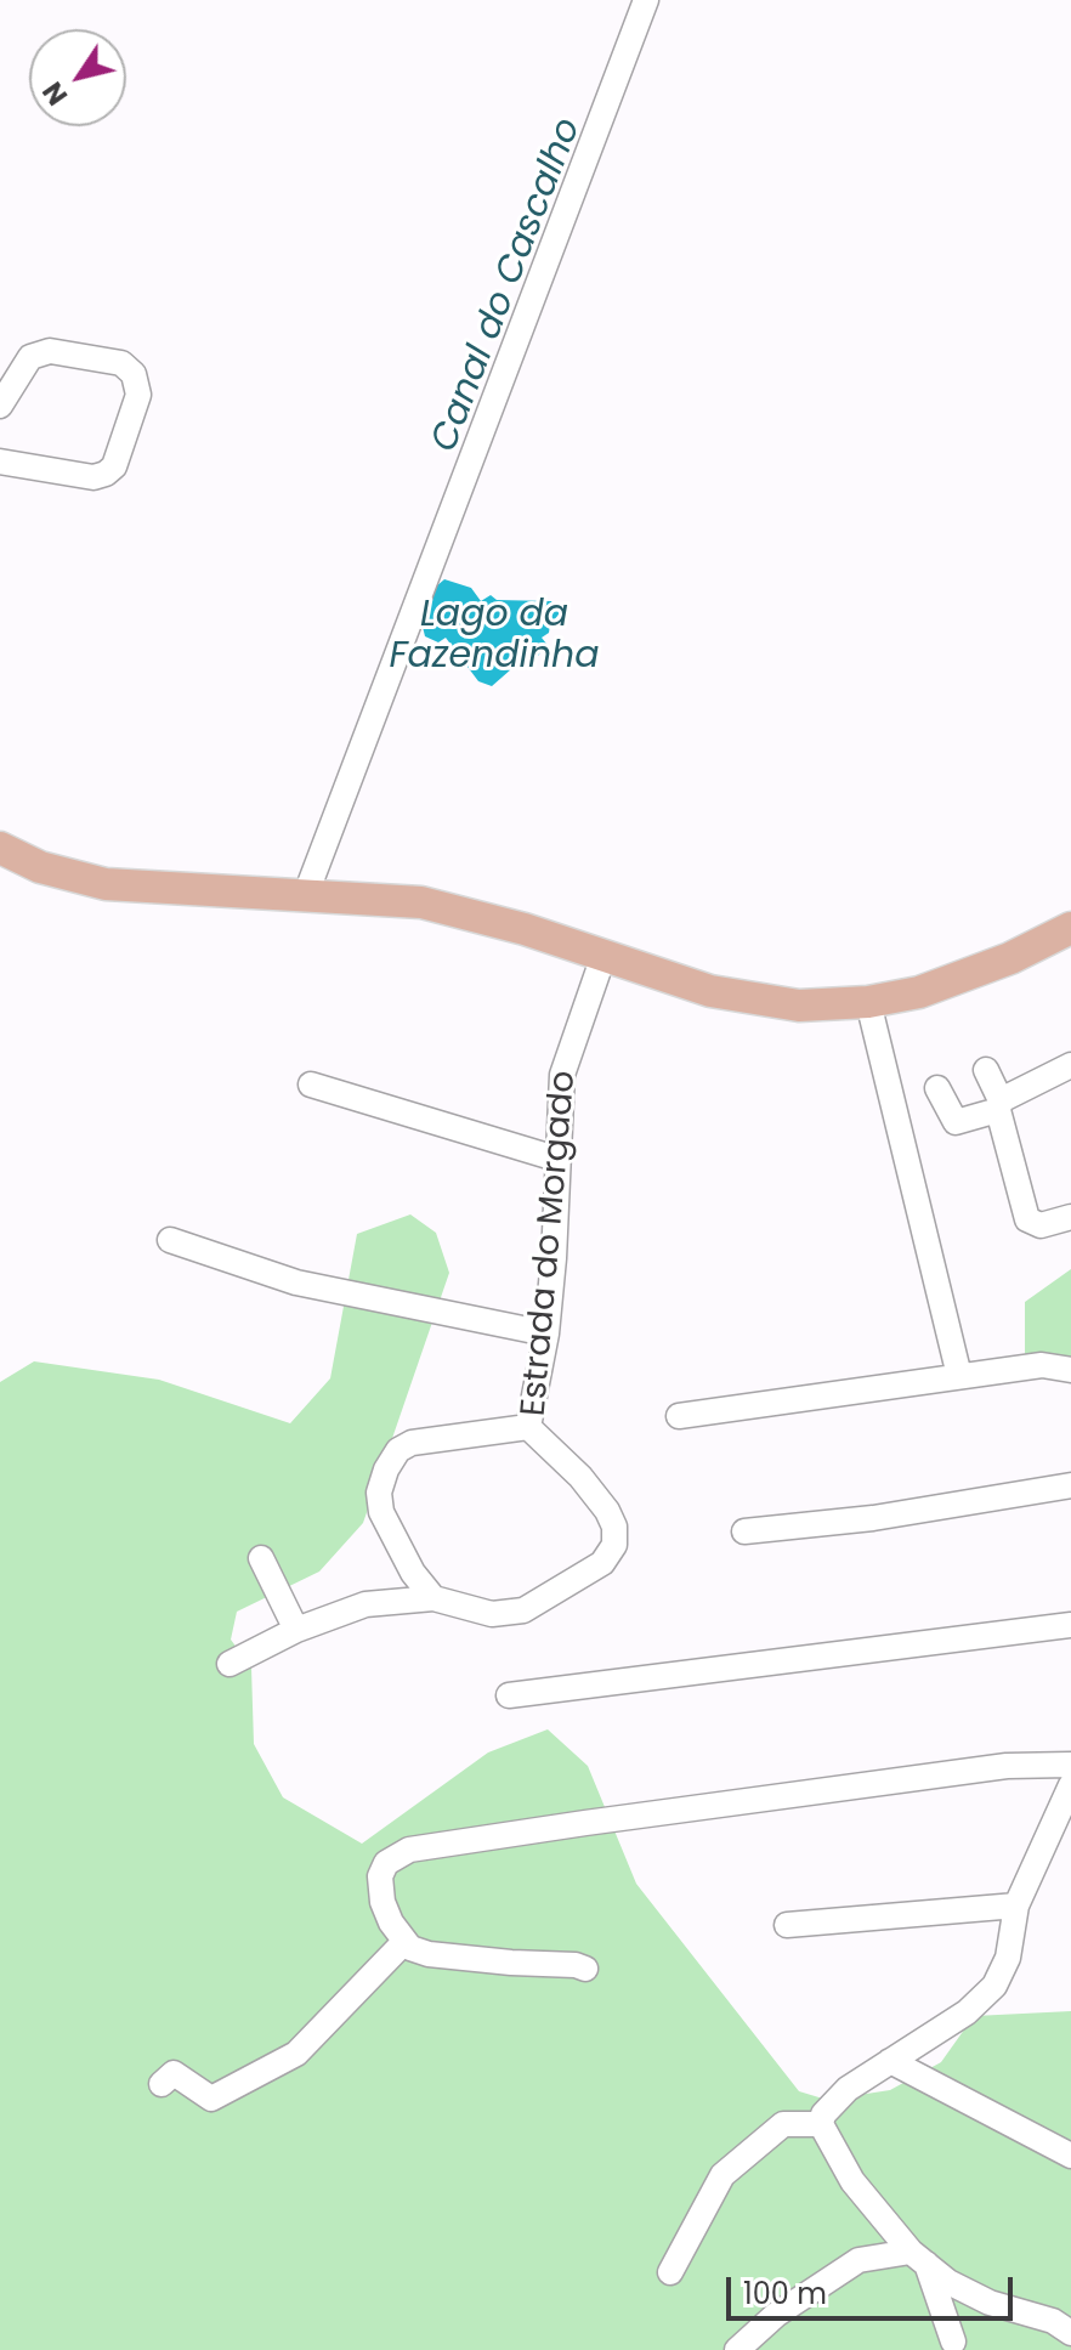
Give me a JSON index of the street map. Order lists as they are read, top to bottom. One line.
{"streets":{"street":["Estrada do Morgado"]},"water":["Canal do Cascalho","Lago da Fazendinha"],"scale_bar":"100 m","north":"bottom left"}
